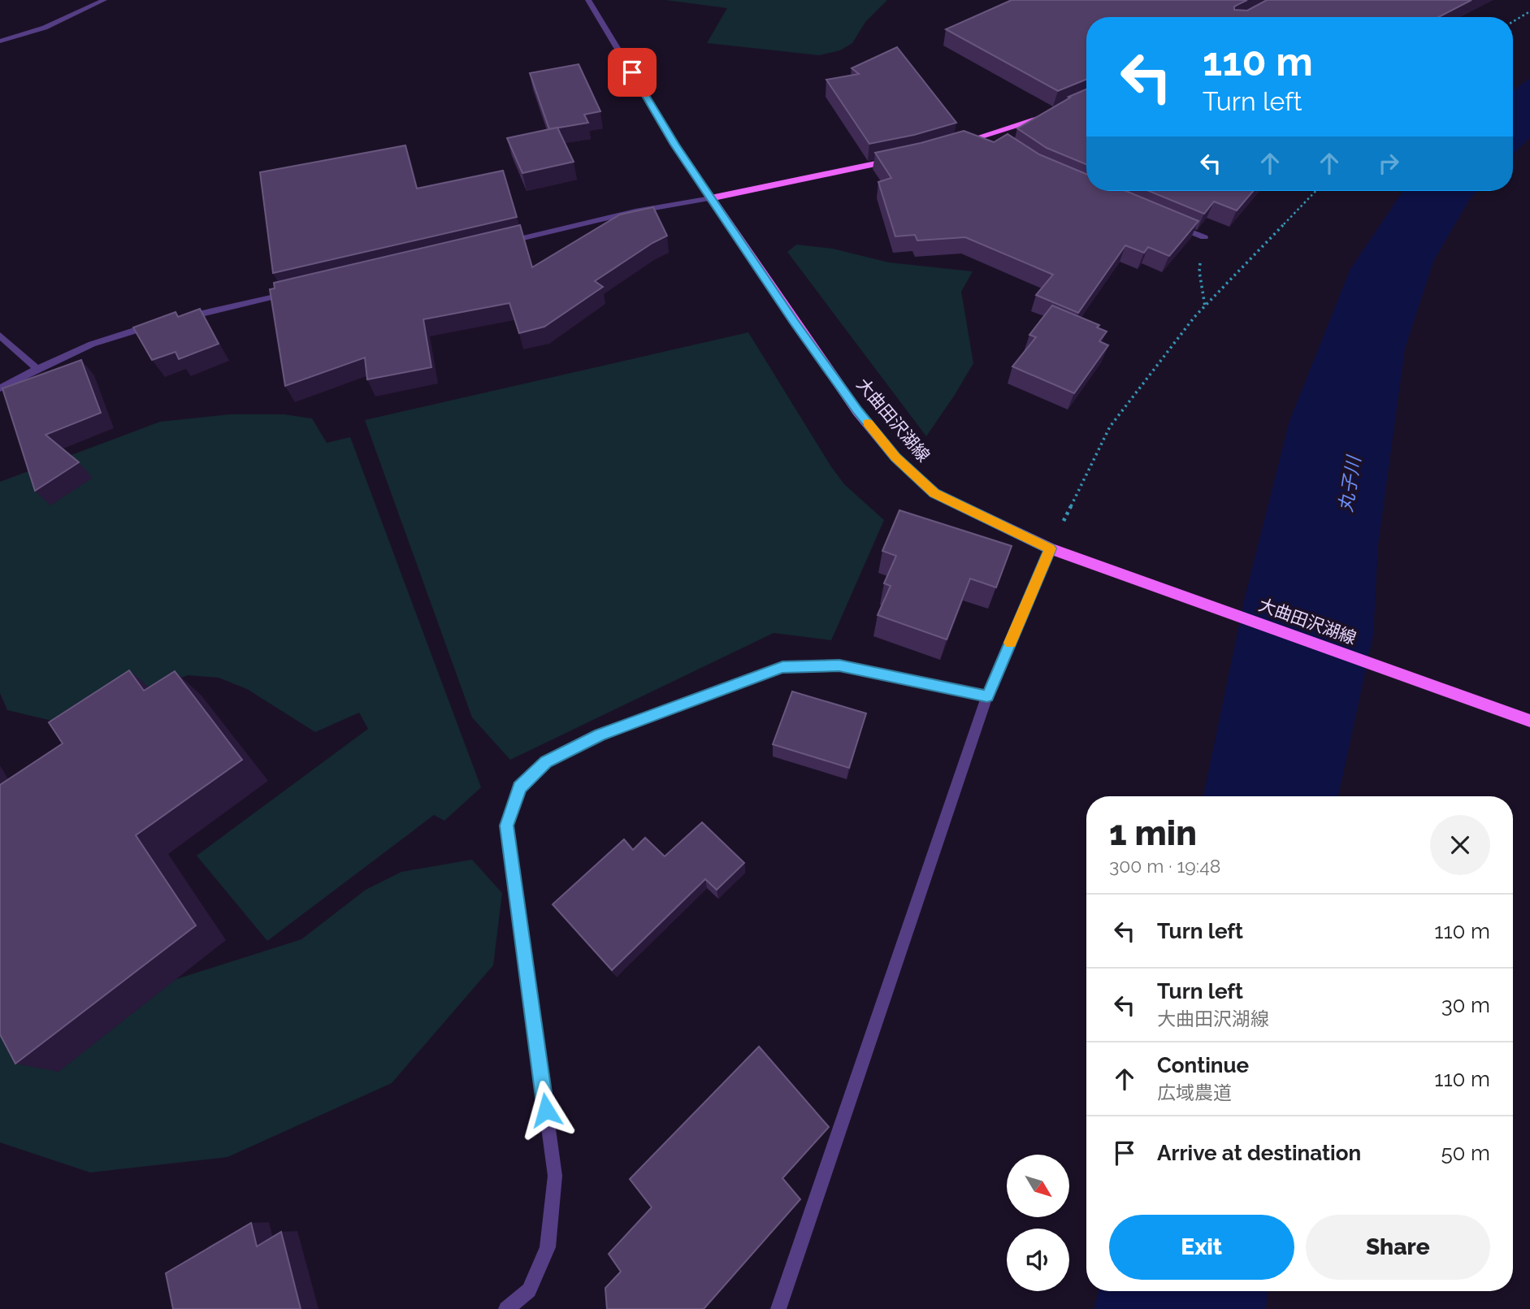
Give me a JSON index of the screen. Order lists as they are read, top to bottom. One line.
{"streets":{"main road":["大曲田沢湖線"]},"water":["丸子川"],"north":"bottom right","page":{"turn":["110 m","Turn left"],"heading":["1 min","300 m · 19:48"],"list":[{"name":"Turn left","value":"110 m"},{"name":"Turn left","note":"大曲田沢湖線","value":"30 m"},{"name":"Continue","note":"広域農道","value":"110 m"},{"name":"Arrive at destination","value":"50 m"}],"buttons":["Exit","Share"]}}
